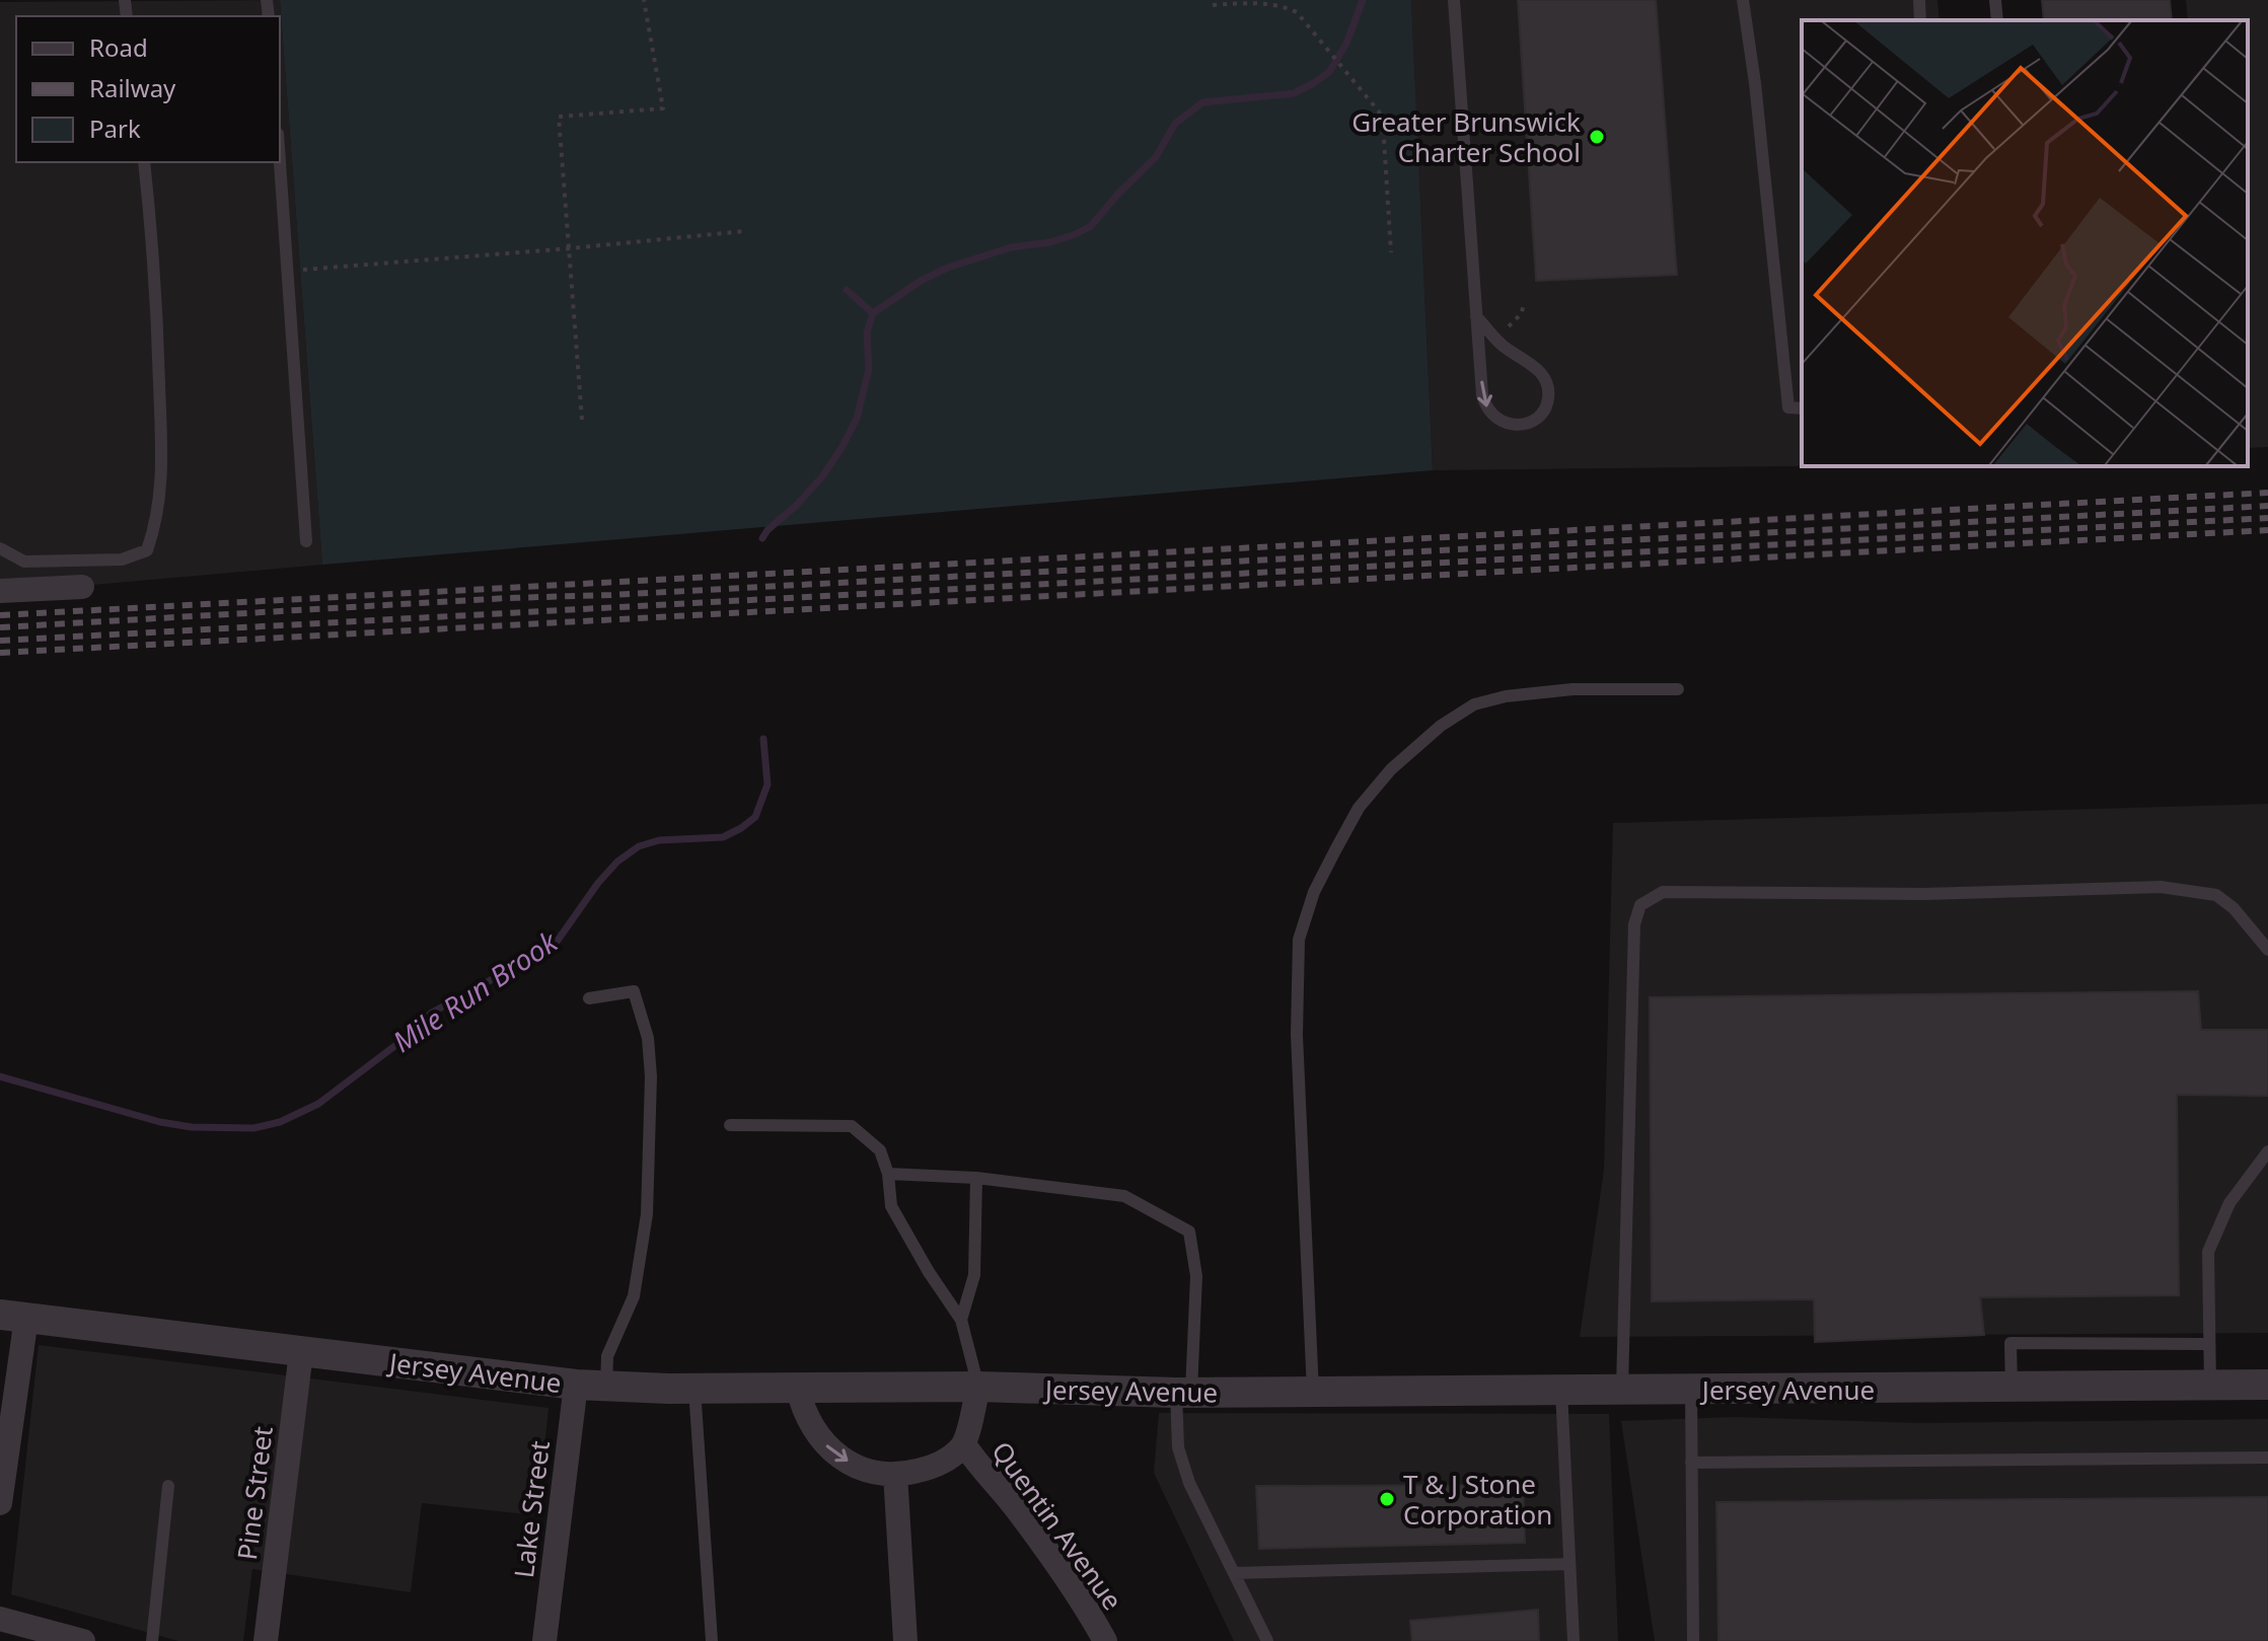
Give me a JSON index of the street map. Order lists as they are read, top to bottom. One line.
{"streets":{"street":["Jersey Avenue","Pine Street","Lake Street","Quentin Avenue"]},"crossings":[["Jersey Avenue","Pine Street"],["Jersey Avenue","Lake Street"]],"water":["Mile Run Brook"],"places":["Greater Brunswick Charter School","T & J Stone Corporation"],"legend":["Road","Railway","Park"]}
